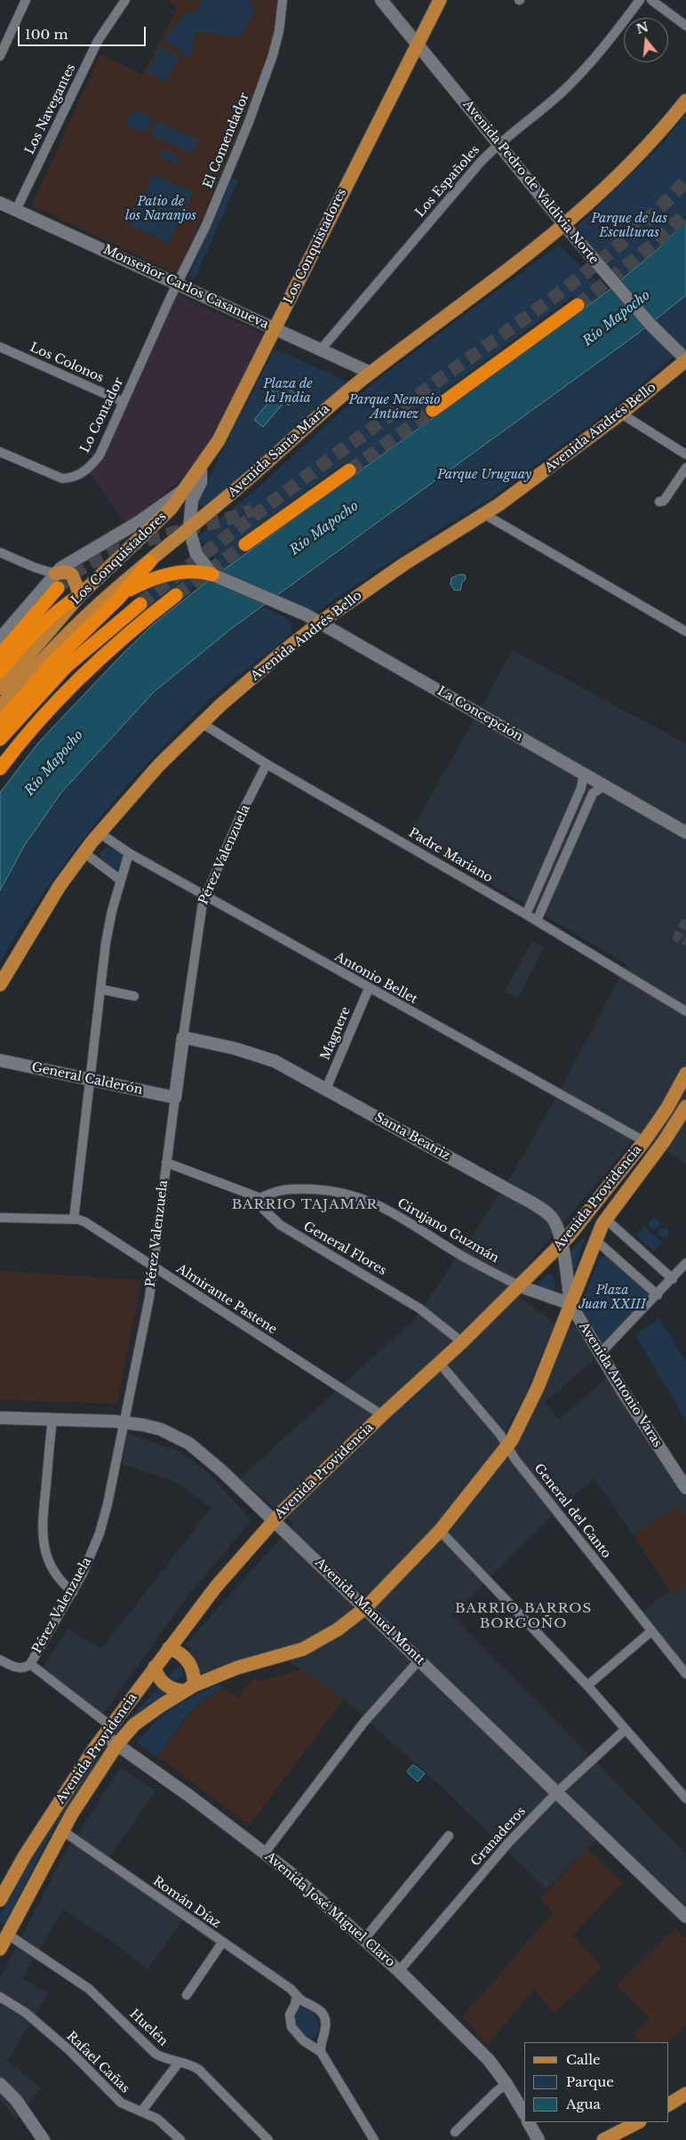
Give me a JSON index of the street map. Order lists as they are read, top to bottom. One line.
{"streets":{"main road":["Los Conquistadores","Avenida Andrés Bello","Avenida Santa María","Avenida Providencia"],"street":["Los Navegantes","El Comendador","Los Españoles","Avenida Pedro de Valdivia Norte","Monseñor Carlos Casanueva","Los Colonos","Lo Contador","La Concepción","Pérez Valenzuela","Padre Mariano","Antonio Bellet","Magnere","General Calderón","Santa Beatriz","Cirujano Guzmán","General Flores","Almirante Pastene","Avenida Antonio Varas","General del Canto","Avenida Manuel Montt","Granaderos","Román Díaz","Avenida José Miguel Claro","Huelén","Rafael Cañas"]},"crossings":[["Los Navegantes","Monseñor Carlos Casanueva"],["El Comendador","Monseñor Carlos Casanueva"],["El Comendador","Lo Contador"],["Los Españoles","Avenida Pedro de Valdivia Norte"],["Los Españoles","Monseñor Carlos Casanueva"],["Avenida Pedro de Valdivia Norte","Los Conquistadores"],["Avenida Pedro de Valdivia Norte","Avenida Andrés Bello"],["Avenida Pedro de Valdivia Norte","Avenida Santa María"],["Los Conquistadores","Monseñor Carlos Casanueva"],["Monseñor Carlos Casanueva","Lo Contador"],["Monseñor Carlos Casanueva","Avenida Santa María"],["Los Colonos","Lo Contador"],["Avenida Andrés Bello","La Concepción"],["Avenida Andrés Bello","Padre Mariano"],["Avenida Andrés Bello","Antonio Bellet"],["Pérez Valenzuela","Padre Mariano"],["Pérez Valenzuela","Antonio Bellet"],["Pérez Valenzuela","General Calderón"],["Pérez Valenzuela","Santa Beatriz"],["Pérez Valenzuela","Almirante Pastene"],["Pérez Valenzuela","Avenida Manuel Montt"],["Antonio Bellet","Magnere"],["Antonio Bellet","Avenida Providencia"],["Magnere","Santa Beatriz"],["Santa Beatriz","Avenida Providencia"],["Santa Beatriz","Avenida Antonio Varas"],["Avenida Providencia","Cirujano Guzmán"],["Avenida Providencia","General Flores"],["Avenida Providencia","Almirante Pastene"],["Avenida Providencia","Avenida Antonio Varas"],["Avenida Providencia","General del Canto"],["Avenida Providencia","Avenida Manuel Montt"],["Avenida Providencia","Román Díaz"],["Avenida Providencia","Avenida José Miguel Claro"],["Avenida Providencia","Huelén"],["Cirujano Guzmán","General Flores"],["Avenida Manuel Montt","Granaderos"],["Granaderos","Avenida José Miguel Claro"]],"districts":["BARRIO TAJAMAR","BARRIO BARROS BORGOÑO"],"water":["Río Mapocho"],"parks":["Patio de los Naranjos","Parque de las Esculturas","Plaza de la India","Parque Nemesio Antúnez","Parque Uruguay","Plaza Juan XXIII"],"legend":["Calle","Parque","Agua"],"scale_bar":"100 m","north":"top"}
